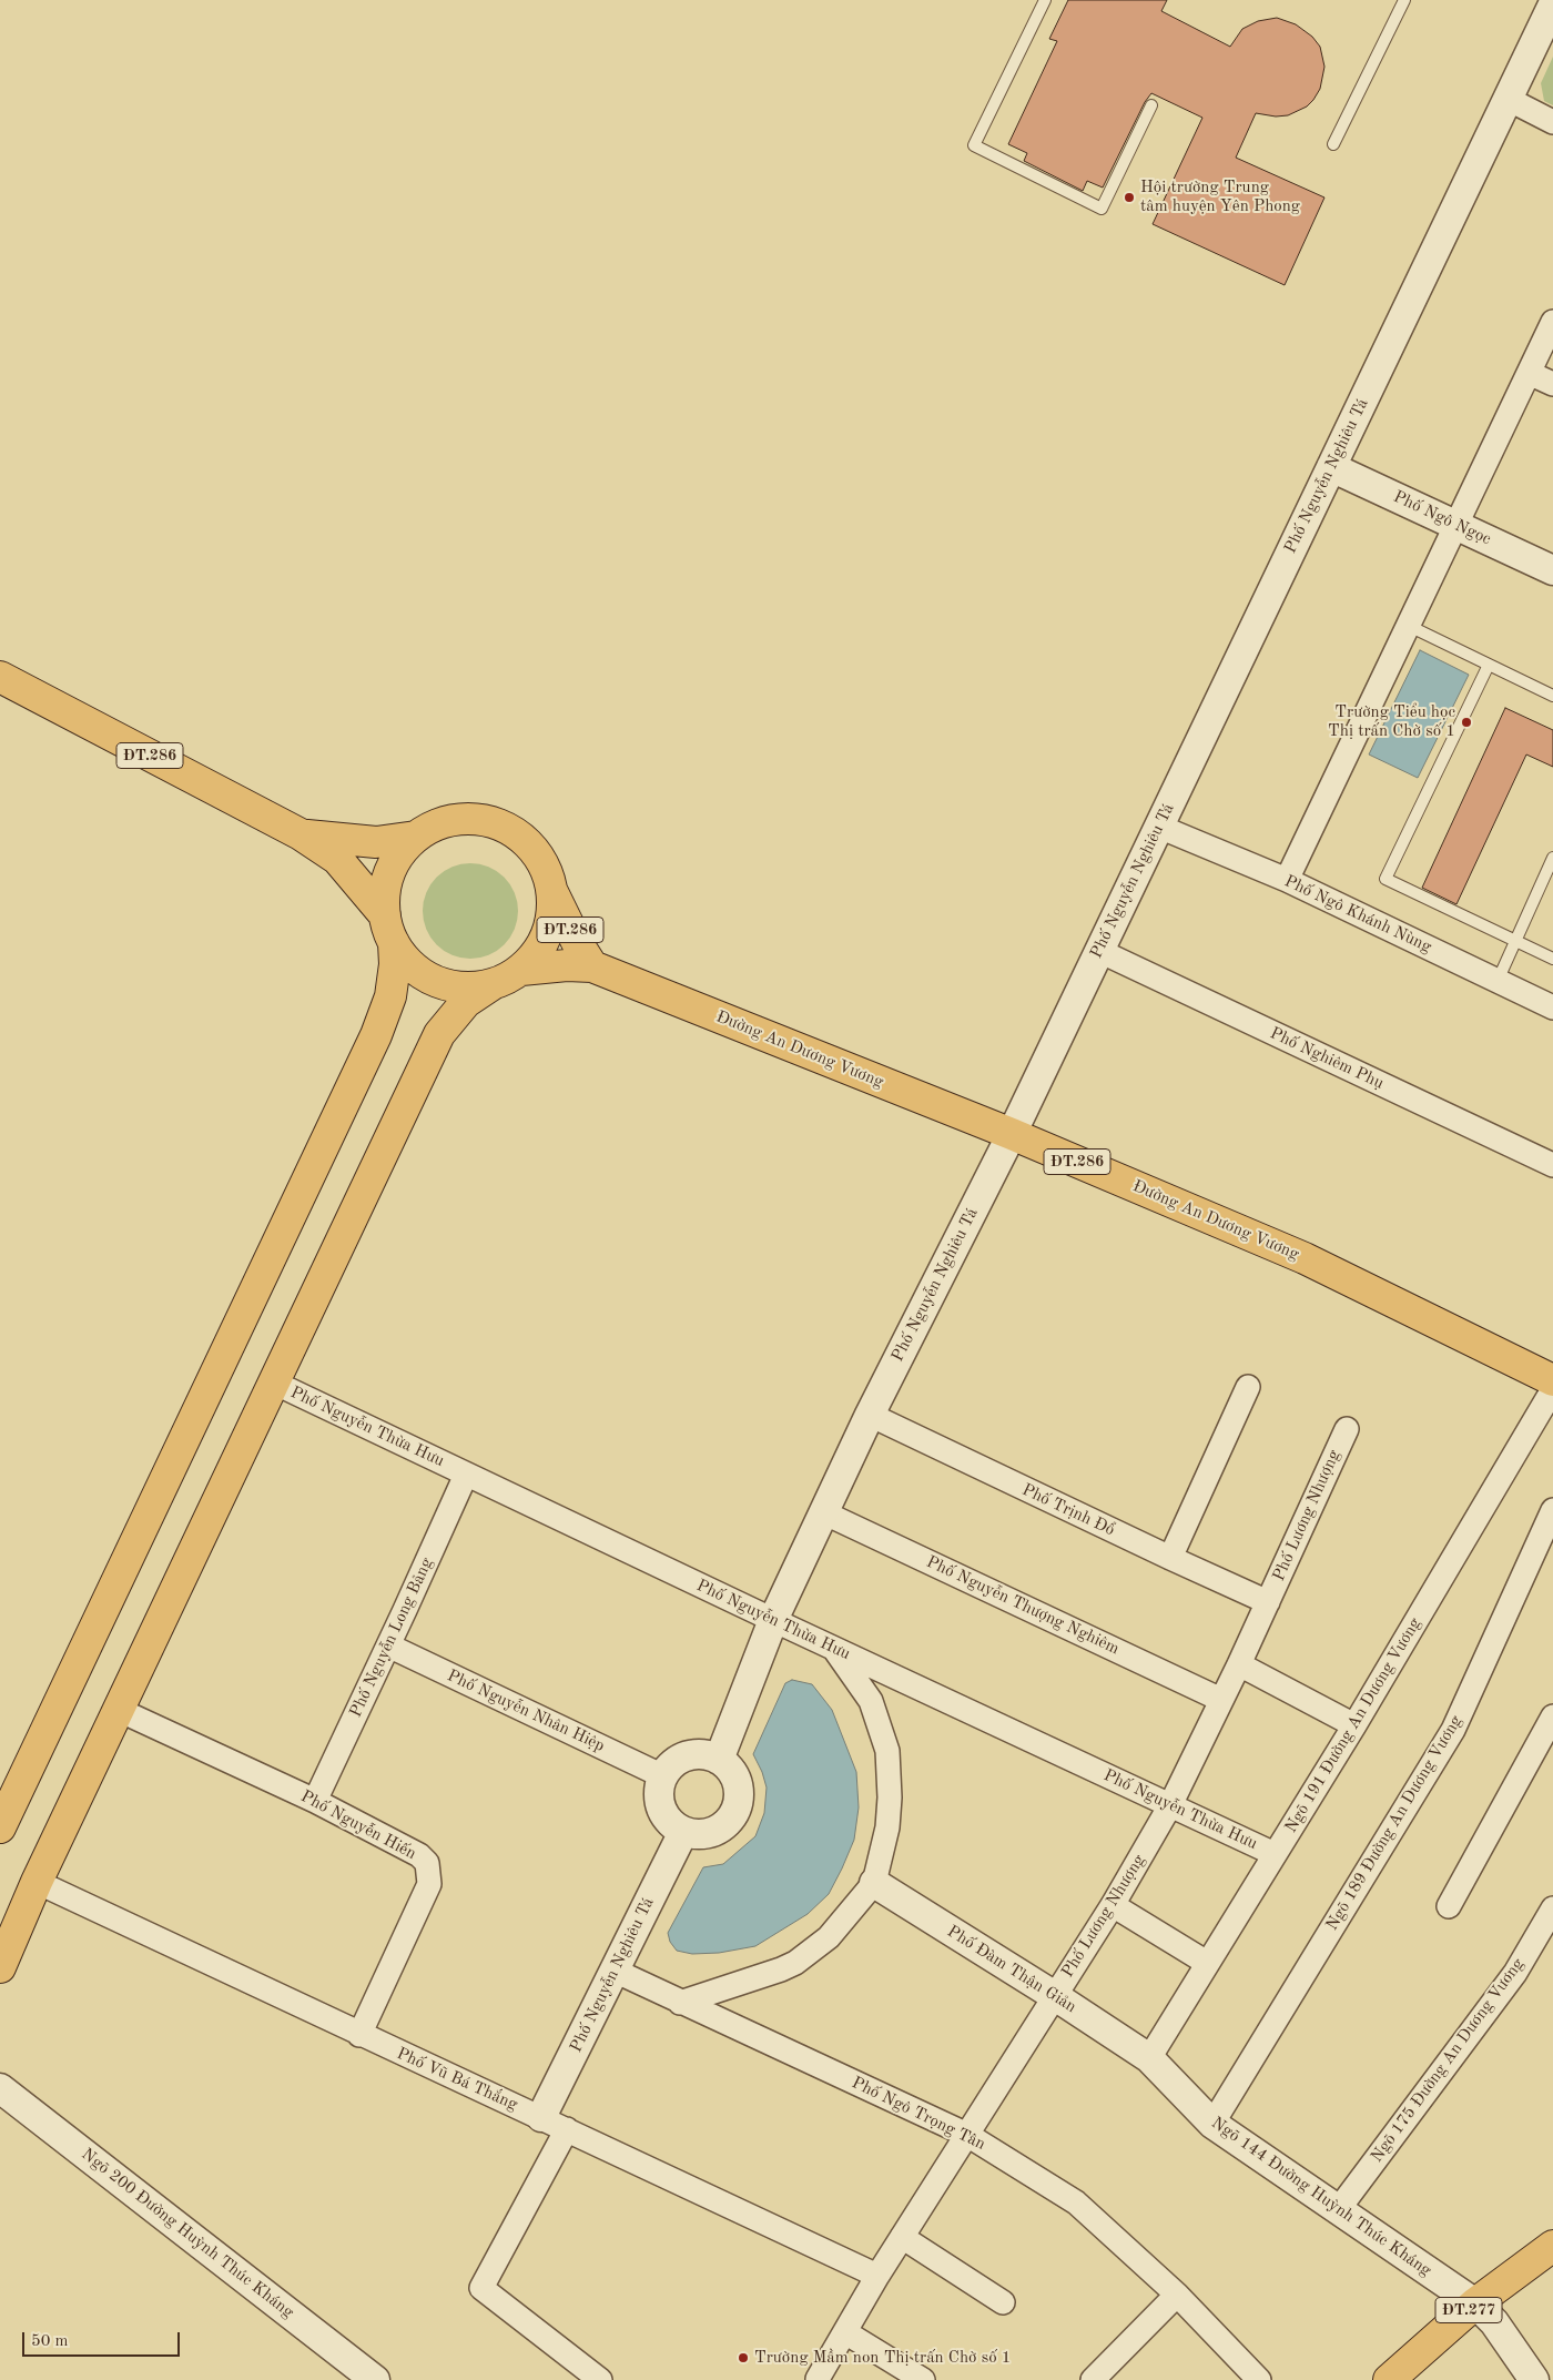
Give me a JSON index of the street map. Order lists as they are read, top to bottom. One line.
{"streets":{"main road":["ĐT.286","Đường An Dương Vương","ĐT.277"],"street":["Phố Nguyễn Nghiêu Tá","Phố Ngô Ngọc","Phố Ngô Khánh Nùng","Phố Nghiêm Phụ","Phố Nguyễn Thừa Hưu","Phố Trịnh Đổ","Phố Lương Nhượng","Phố Nguyễn Thượng Nghiêm","Phố Nguyễn Long Bảng","Phố Nguyễn Nhân Hiệp","Ngõ 191 Đường An Dương Vương","Ngõ 189 Đường An Dương Vương","Phố Nguyễn Hiến","Phố Đàm Thận Giản","Ngõ 175 Đường An Dương Vương","Phố Vũ Bá Thắng","Phố Ngô Trọng Tân","Ngõ 144 Đường Huỳnh Thúc Kháng","Ngõ 200 Đường Huỳnh Thúc Kháng"]},"crossings":[["Phố Nguyễn Nghiêu Tá","Phố Ngô Ngọc"],["Phố Nguyễn Nghiêu Tá","Phố Ngô Khánh Nùng"],["Phố Nguyễn Nghiêu Tá","Đường An Dương Vương"],["Phố Nguyễn Nghiêu Tá","Phố Nghiêm Phụ"],["Phố Nguyễn Nghiêu Tá","Phố Nguyễn Thừa Hưu"],["Phố Nguyễn Nghiêu Tá","Phố Trịnh Đổ"],["Phố Nguyễn Nghiêu Tá","Phố Nguyễn Thượng Nghiêm"],["Phố Nguyễn Nghiêu Tá","Phố Nguyễn Nhân Hiệp"],["Phố Nguyễn Nghiêu Tá","Phố Vũ Bá Thắng"],["Phố Nguyễn Nghiêu Tá","Phố Ngô Trọng Tân"],["ĐT.286","Đường An Dương Vương"],["Phố Nguyễn Thừa Hưu","Phố Lương Nhượng"],["Phố Nguyễn Thừa Hưu","Phố Nguyễn Long Bảng"],["Phố Nguyễn Thừa Hưu","Ngõ 191 Đường An Dương Vương"],["Phố Trịnh Đổ","Phố Lương Nhượng"],["Phố Lương Nhượng","Phố Nguyễn Thượng Nghiêm"],["Phố Lương Nhượng","Phố Đàm Thận Giản"],["Phố Lương Nhượng","Phố Vũ Bá Thắng"],["Phố Lương Nhượng","Phố Ngô Trọng Tân"],["Phố Nguyễn Long Bảng","Phố Nguyễn Nhân Hiệp"],["Phố Nguyễn Long Bảng","Phố Nguyễn Hiến"],["Ngõ 191 Đường An Dương Vương","Phố Đàm Thận Giản"],["Ngõ 191 Đường An Dương Vương","Ngõ 144 Đường Huỳnh Thúc Kháng"],["Ngõ 189 Đường An Dương Vương","Ngõ 144 Đường Huỳnh Thúc Kháng"],["Phố Nguyễn Hiến","Phố Vũ Bá Thắng"],["Phố Đàm Thận Giản","Ngõ 144 Đường Huỳnh Thúc Kháng"],["Ngõ 175 Đường An Dương Vương","Ngõ 144 Đường Huỳnh Thúc Kháng"],["Ngõ 144 Đường Huỳnh Thúc Kháng","ĐT.277"]],"places":["Hội trường Trung tâm huyện Yên Phong","Trường Tiểu học Thị trấn Chờ số 1","Trường Mầm non Thị trấn Chờ số 1"],"scale_bar":"50 m"}
